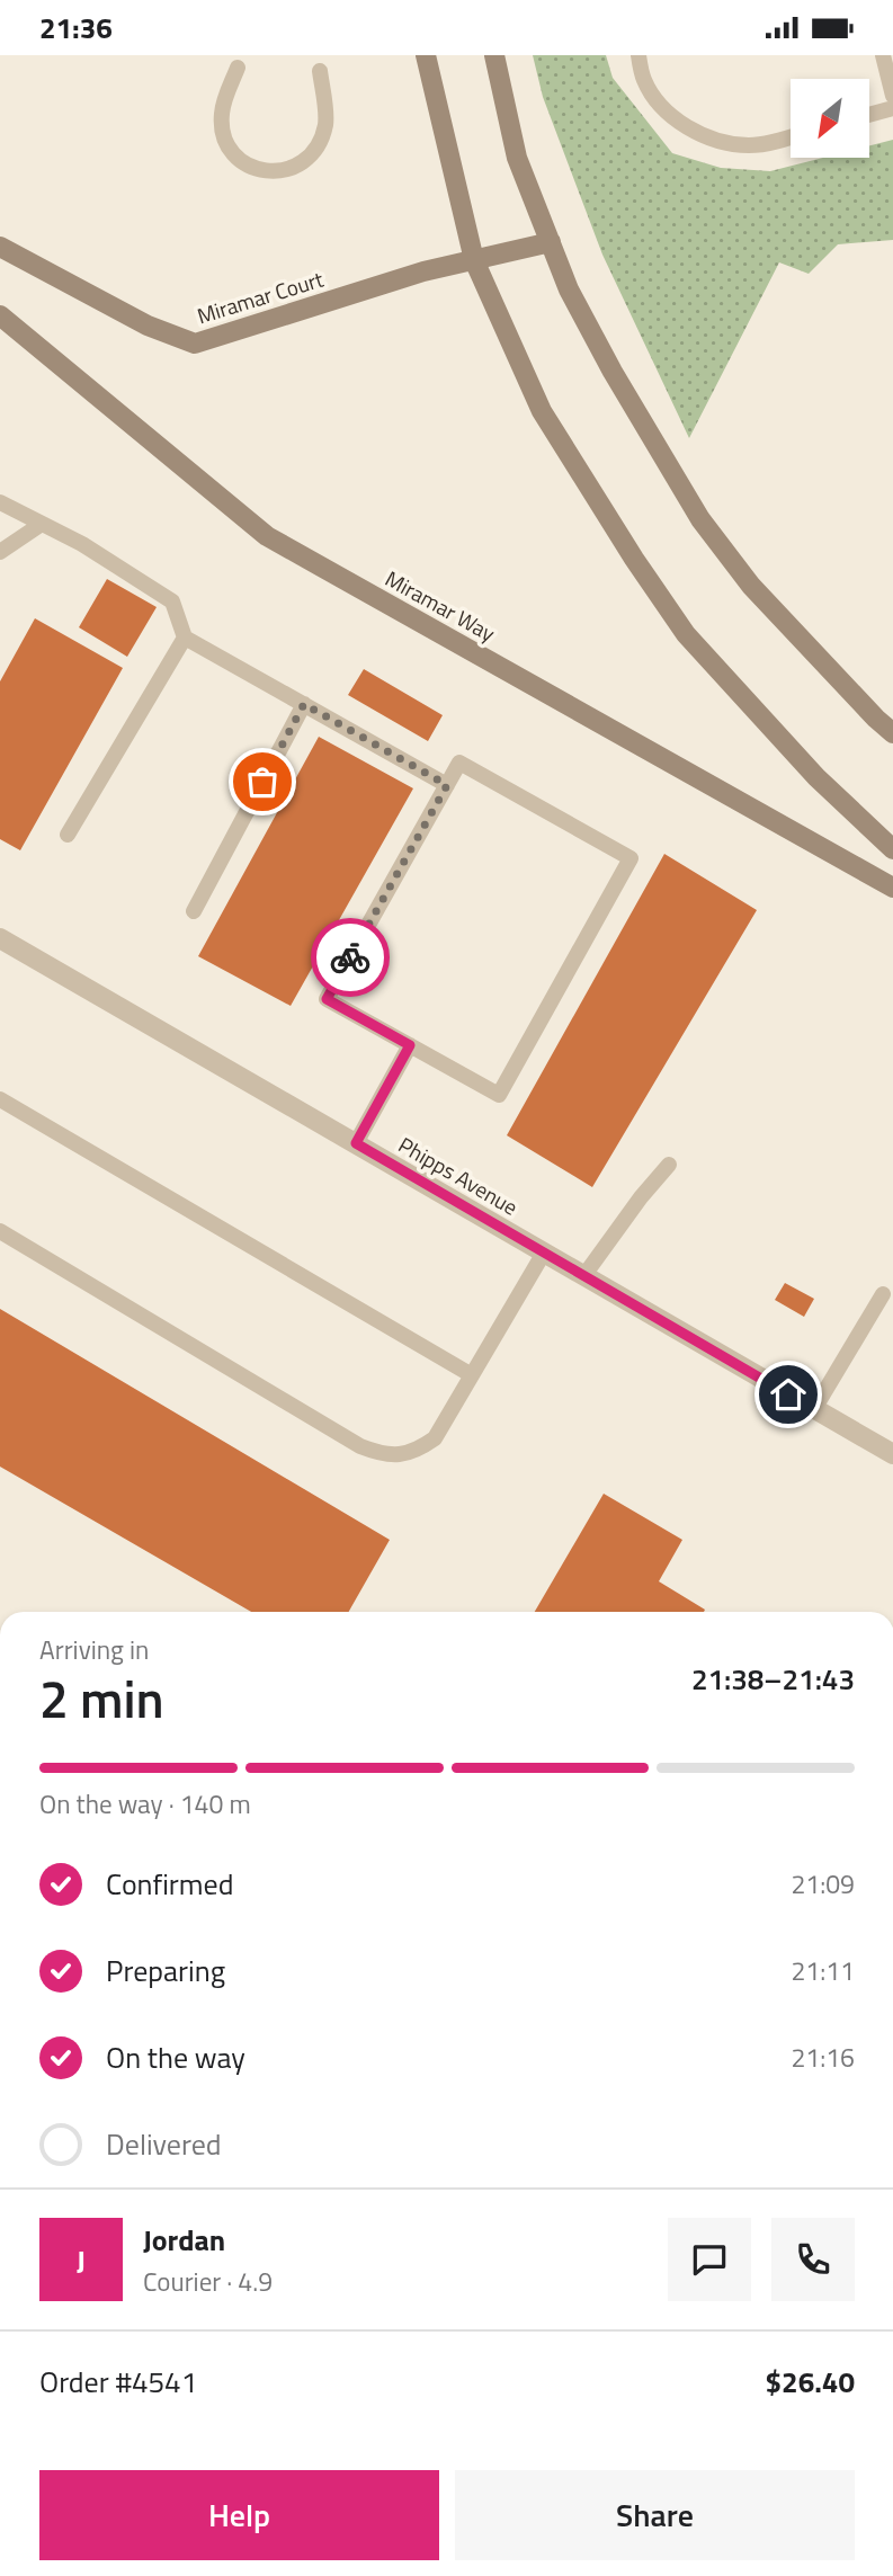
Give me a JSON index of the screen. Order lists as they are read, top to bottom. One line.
{"streets":{"main road":["Miramar Court","Miramar Way"],"street":["Phipps Avenue"]},"north":"bottom left","page":{"status":"21:36","heading":["2 min","Arriving in","21:38–21:43"],"panel":["Jordan","Courier · 4.9","Order #4541","$26.40"],"bar":"On the way · 140 m","list":[["Confirmed","21:09"],["Preparing","21:11"],["On the way","21:16"],"Delivered"],"round":"J","buttons":["Help","Share"]}}
